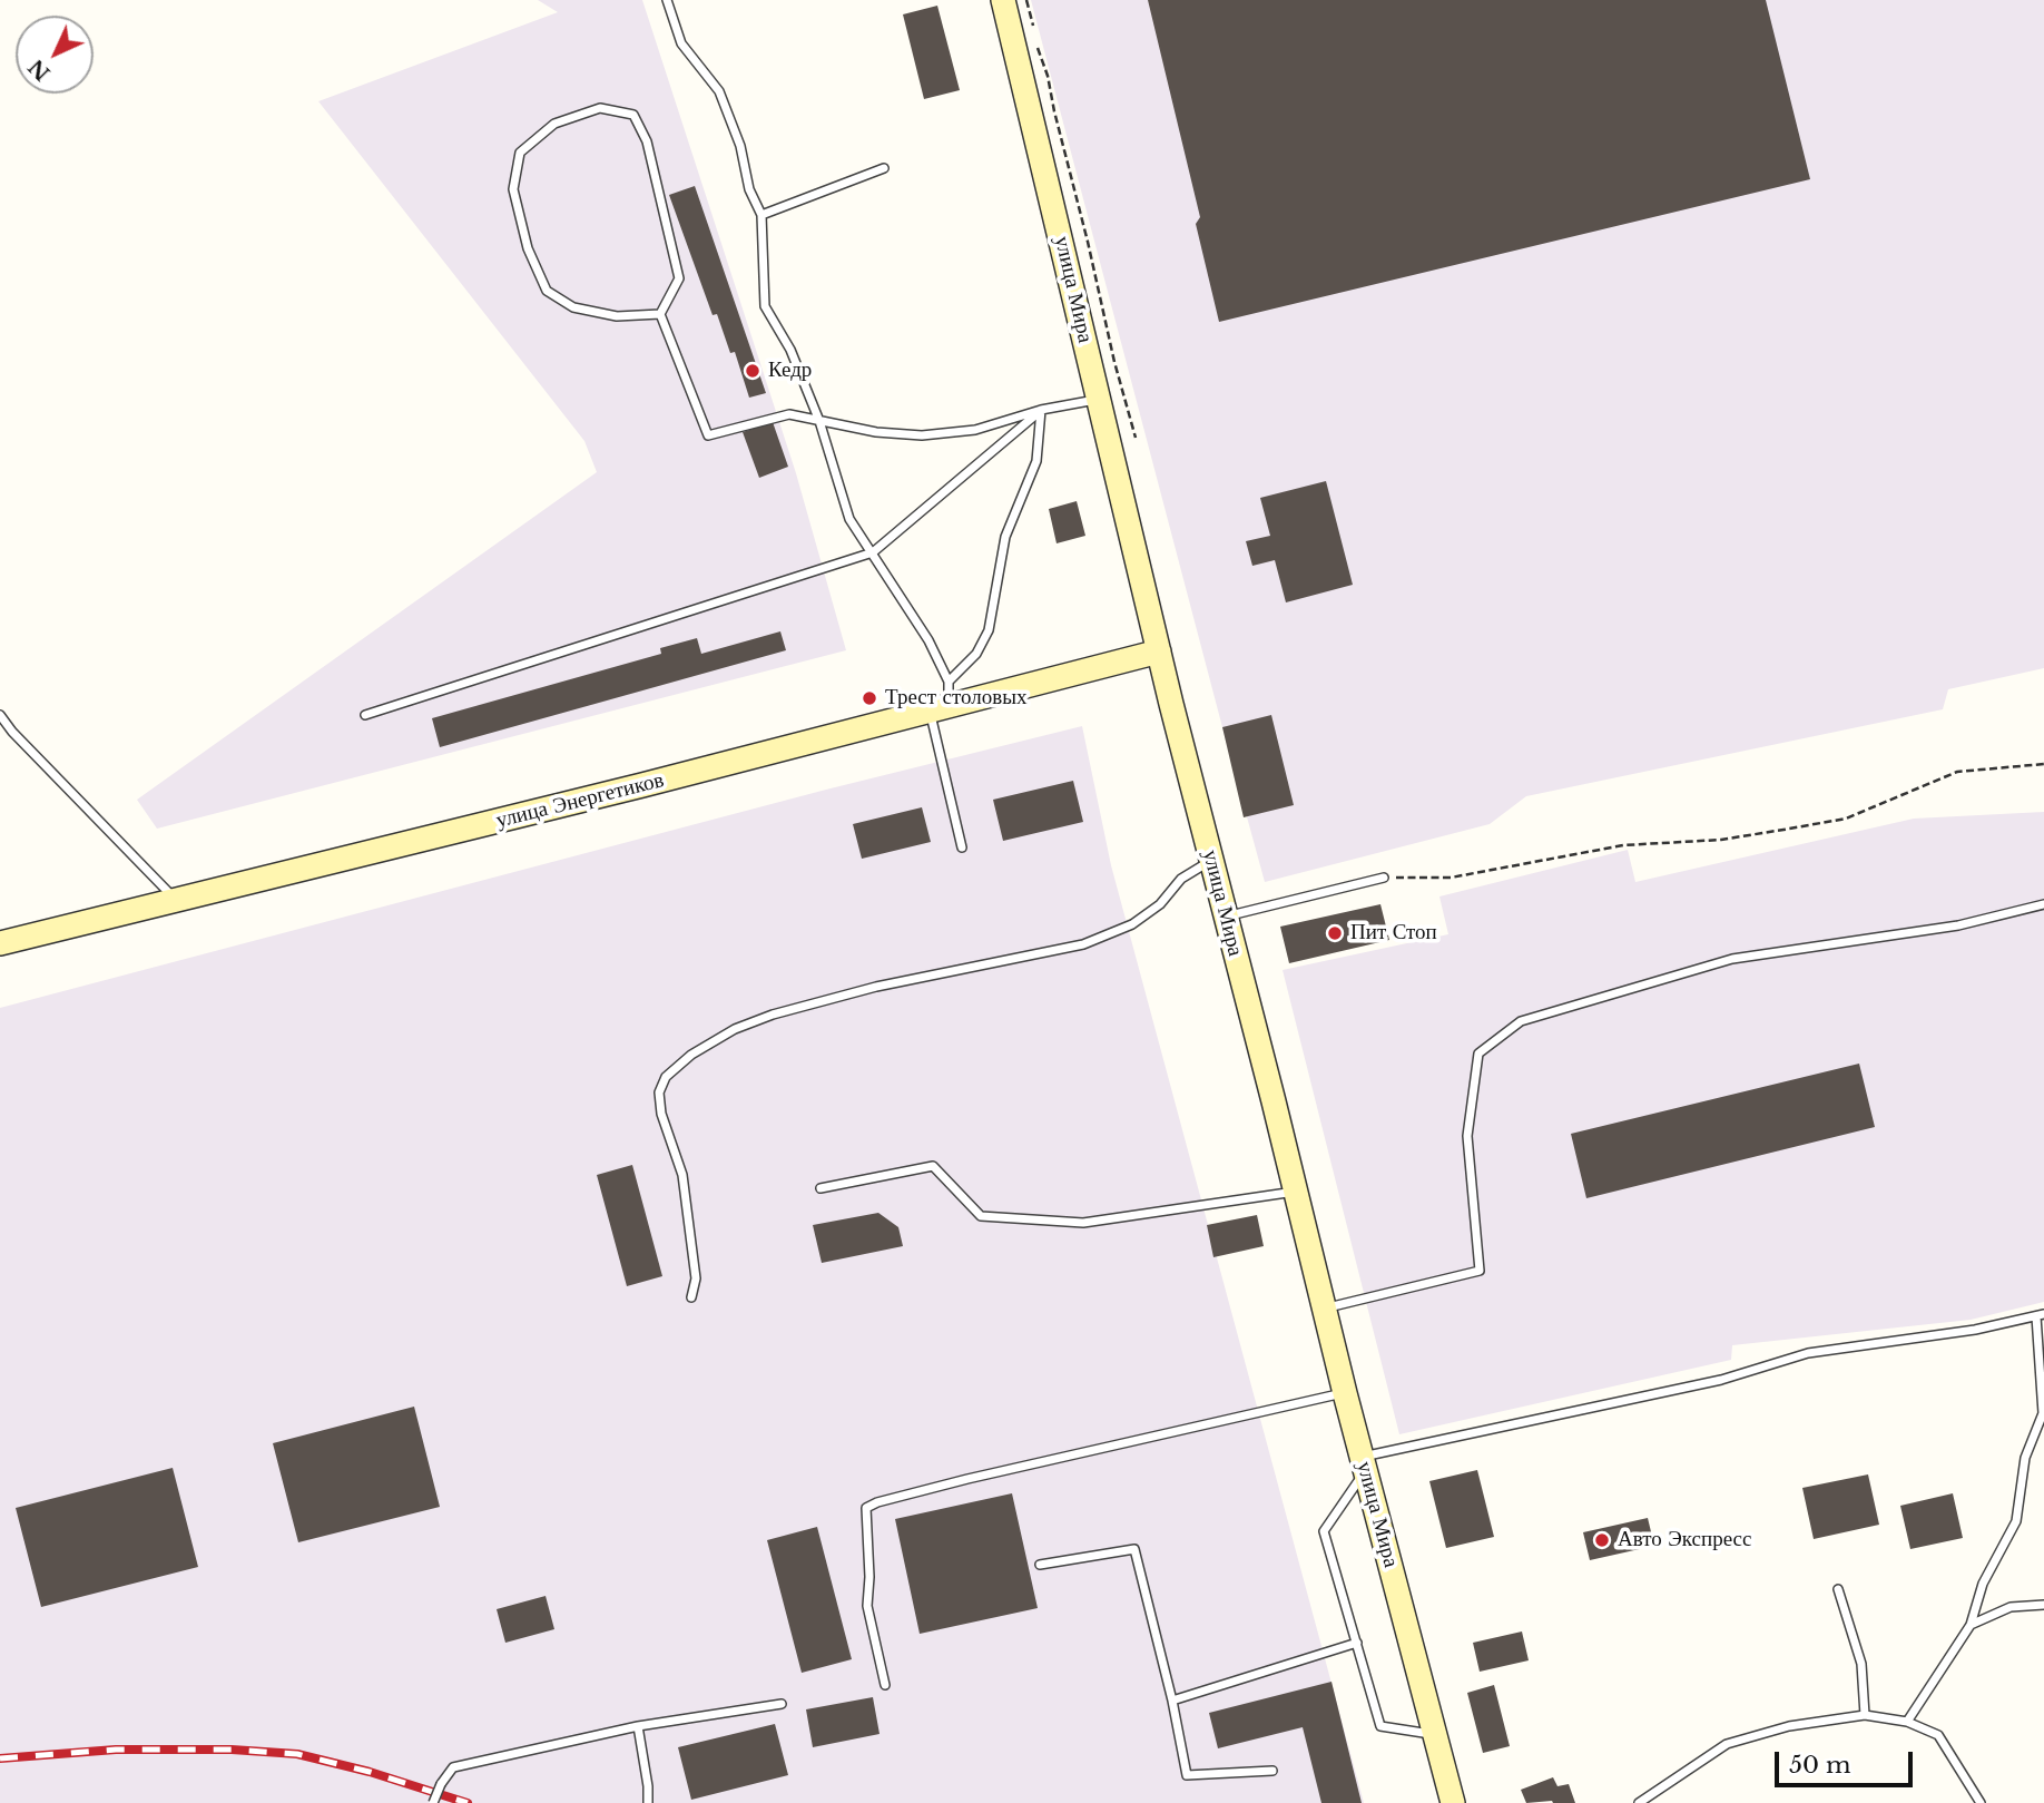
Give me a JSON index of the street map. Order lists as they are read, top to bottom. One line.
{"streets":{"main road":["улица Мира","улица Энергетиков"]},"crossings":[["улица Мира","улица Энергетиков"]],"places":["Кедр","Трест столовых","Пит Стоп","Авто Экспресс"],"scale_bar":"50 m","north":"bottom left"}
